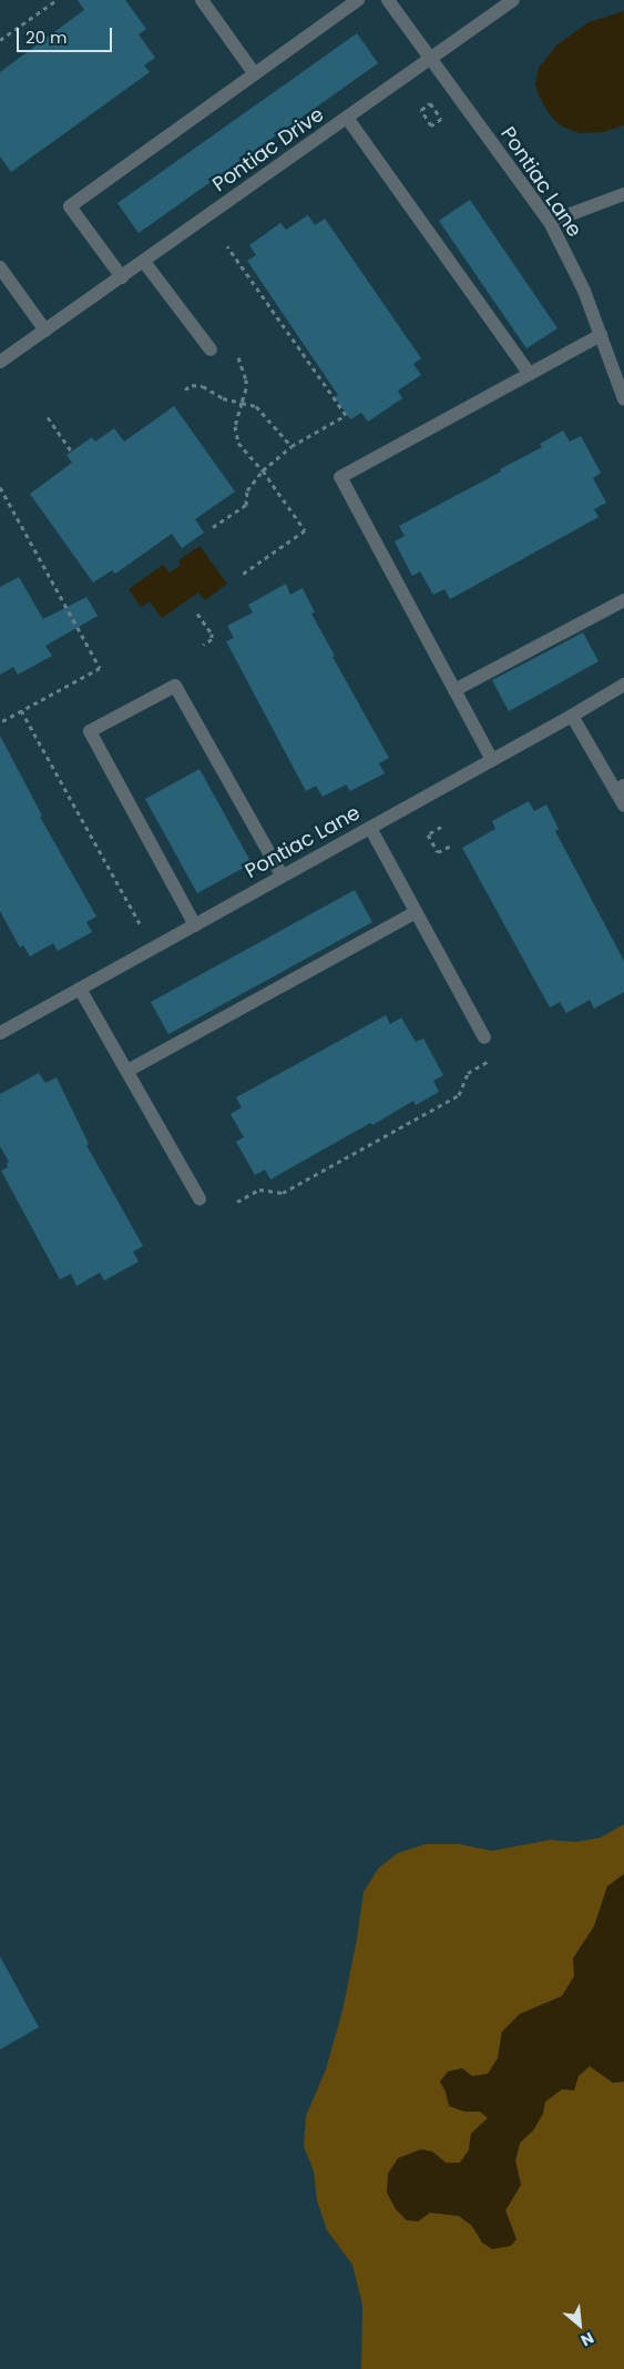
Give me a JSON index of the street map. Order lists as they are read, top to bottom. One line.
{"streets":{"street":["Pontiac Drive","Pontiac Lane"]},"crossings":[["Pontiac Drive","Pontiac Lane"]],"scale_bar":"20 m","north":"bottom right"}
